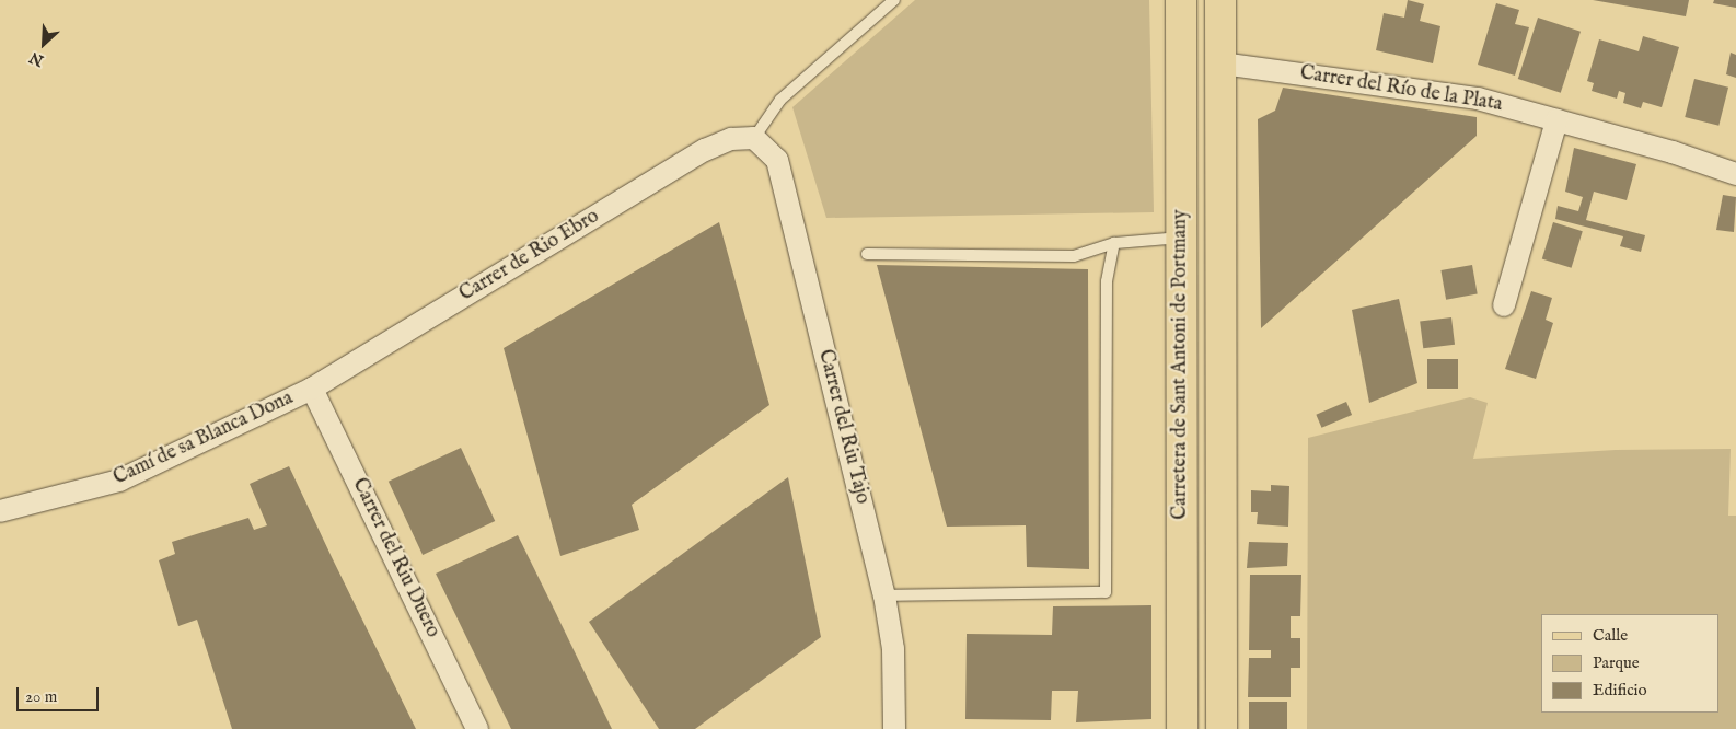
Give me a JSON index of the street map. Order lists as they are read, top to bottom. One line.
{"streets":{"main road":["Carretera de Sant Antoni de Portmany"],"street":["Carrer del Río de la Plata","Carrer de Rio Ebro","Carrer del Riu Tajo","Camí de sa Blanca Dona","Carrer del Riu Duero"]},"crossings":[["Carrer del Río de la Plata","Carretera de Sant Antoni de Portmany"],["Carrer de Rio Ebro","Carrer del Riu Tajo"],["Carrer de Rio Ebro","Camí de sa Blanca Dona"],["Carrer de Rio Ebro","Carrer del Riu Duero"],["Camí de sa Blanca Dona","Carrer del Riu Duero"]],"legend":["Calle","Parque","Edificio"],"scale_bar":"20 m","north":"bottom left"}
